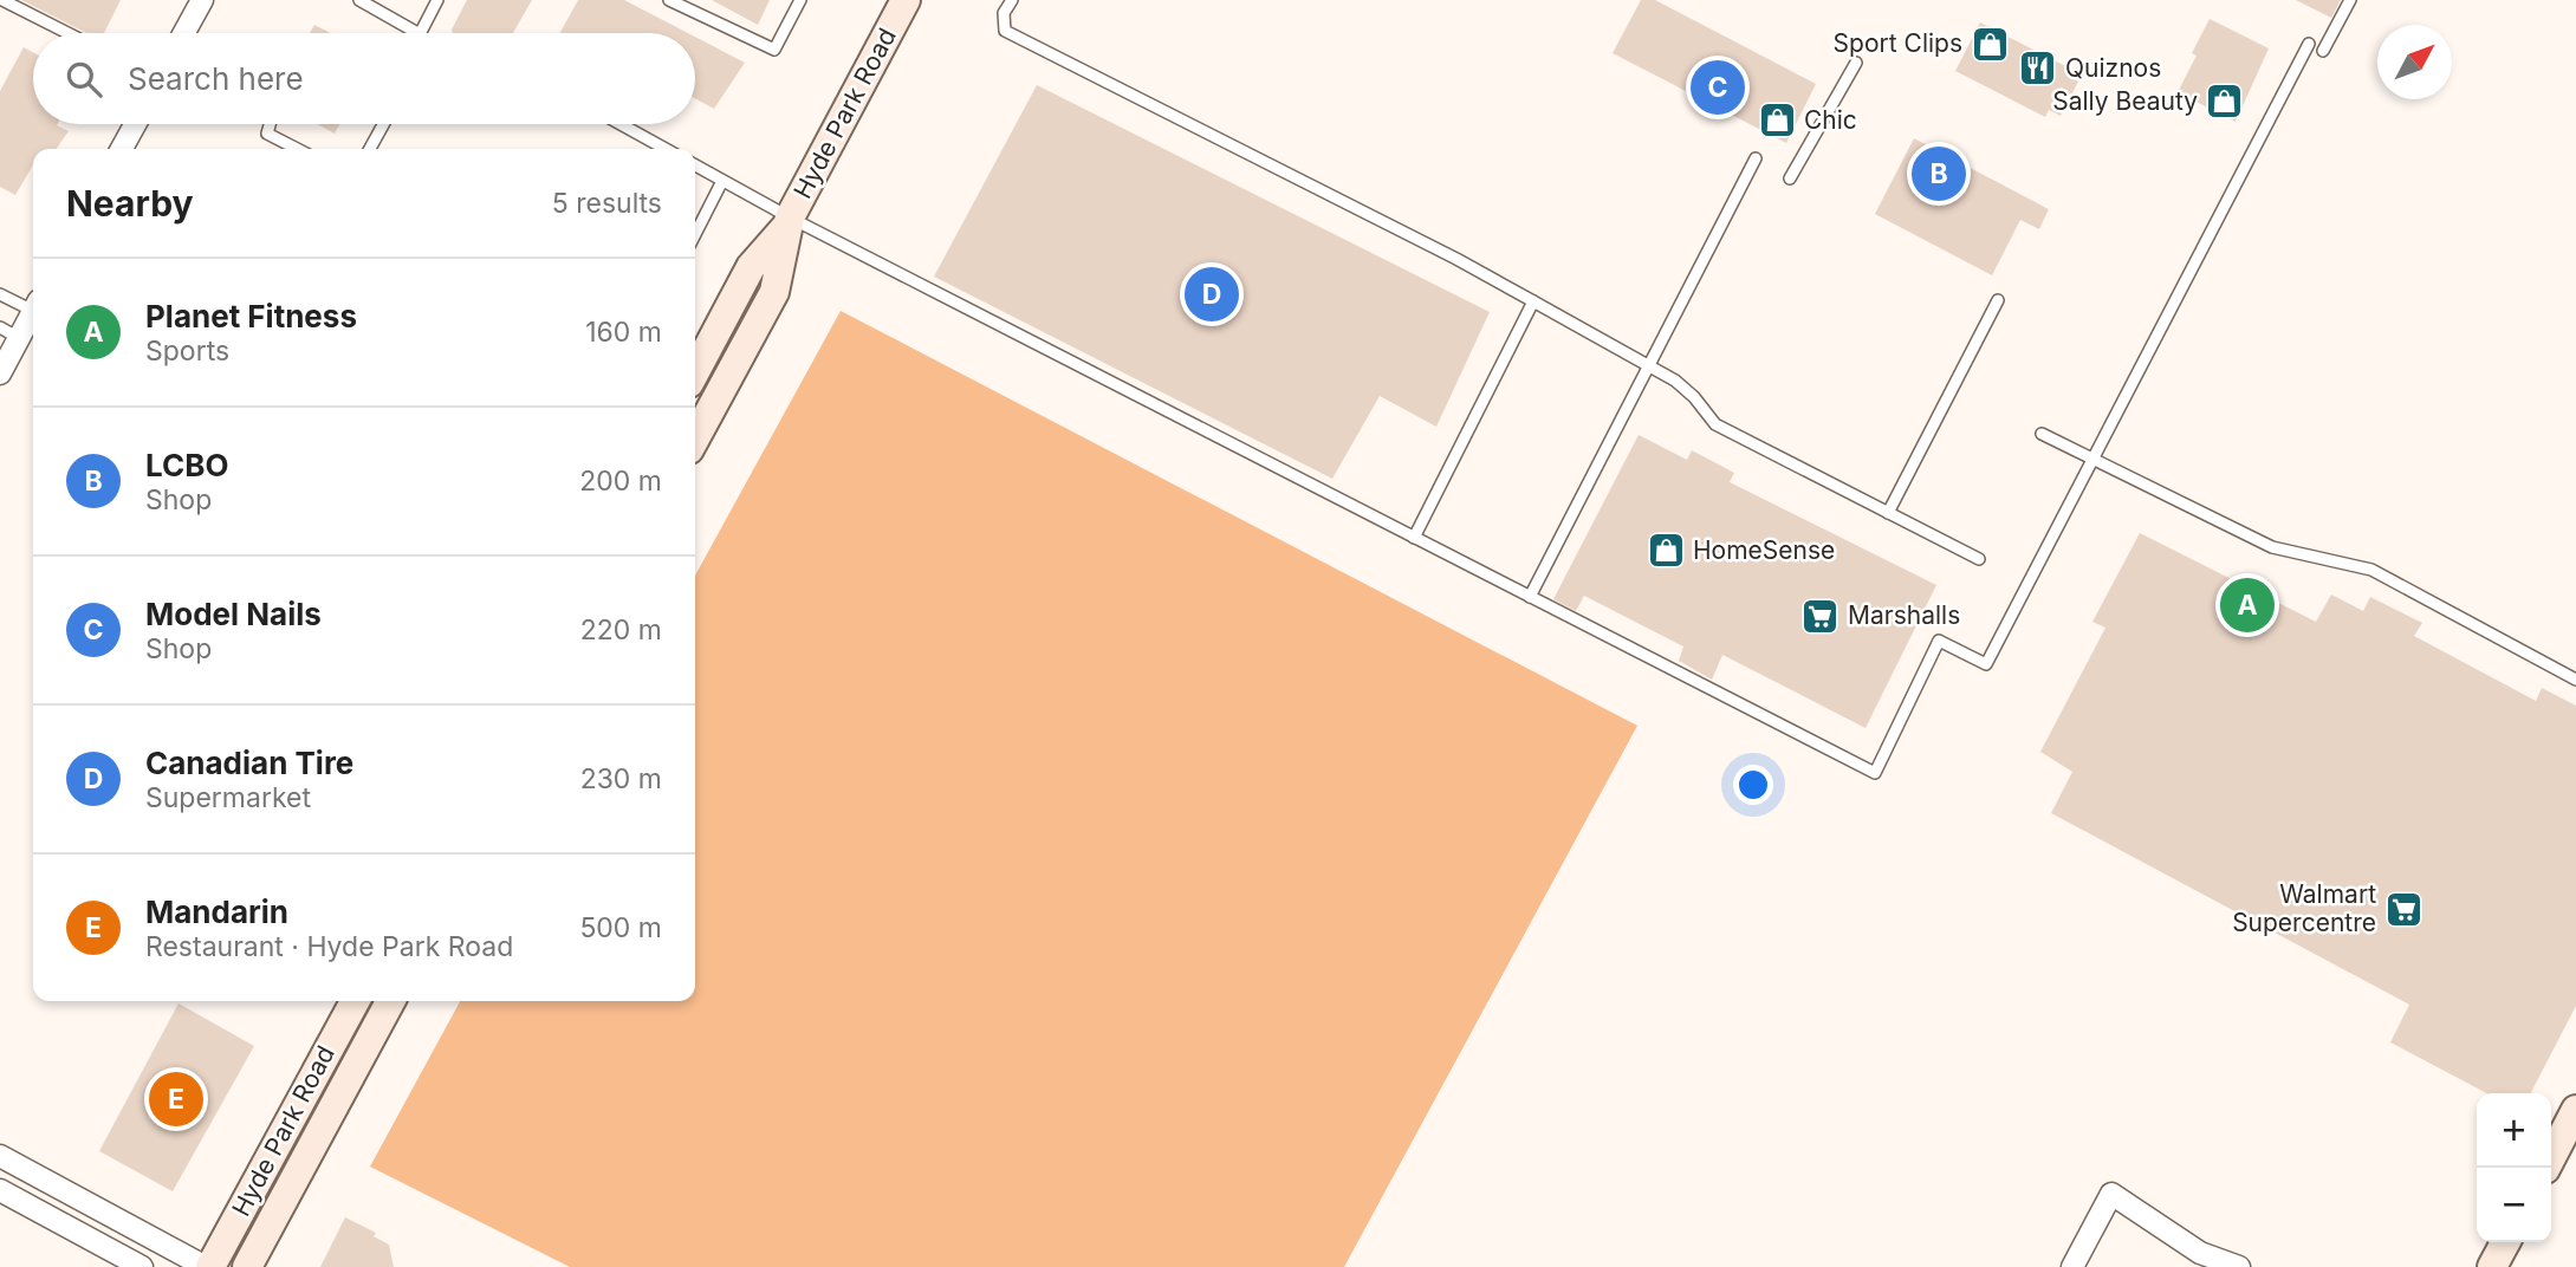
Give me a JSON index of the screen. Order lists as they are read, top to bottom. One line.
{"streets":{"main road":["Hyde Park Road"]},"places":{"shop":["Sport Clips","Sally Beauty","Chic","HomeSense"],"restaurant":["Quiznos"],"supermarket":["Marshalls","Walmart Supercentre"]},"north":"top right","page":{"search":"Search here","pins":["C","B","D","A","E"],"heading":["Nearby","5 results"],"list":[{"mark":"A","name":"Planet Fitness","note":"Sports","value":"160 m"},{"mark":"B","name":"LCBO","note":"Shop","value":"200 m"},{"mark":"C","name":"Model Nails","note":"Shop","value":"220 m"},{"mark":"D","name":"Canadian Tire","note":"Supermarket","value":"230 m"},{"mark":"E","name":"Mandarin","note":"Restaurant · Hyde Park Road","value":"500 m"}],"map_buttons":["+","−"]}}
